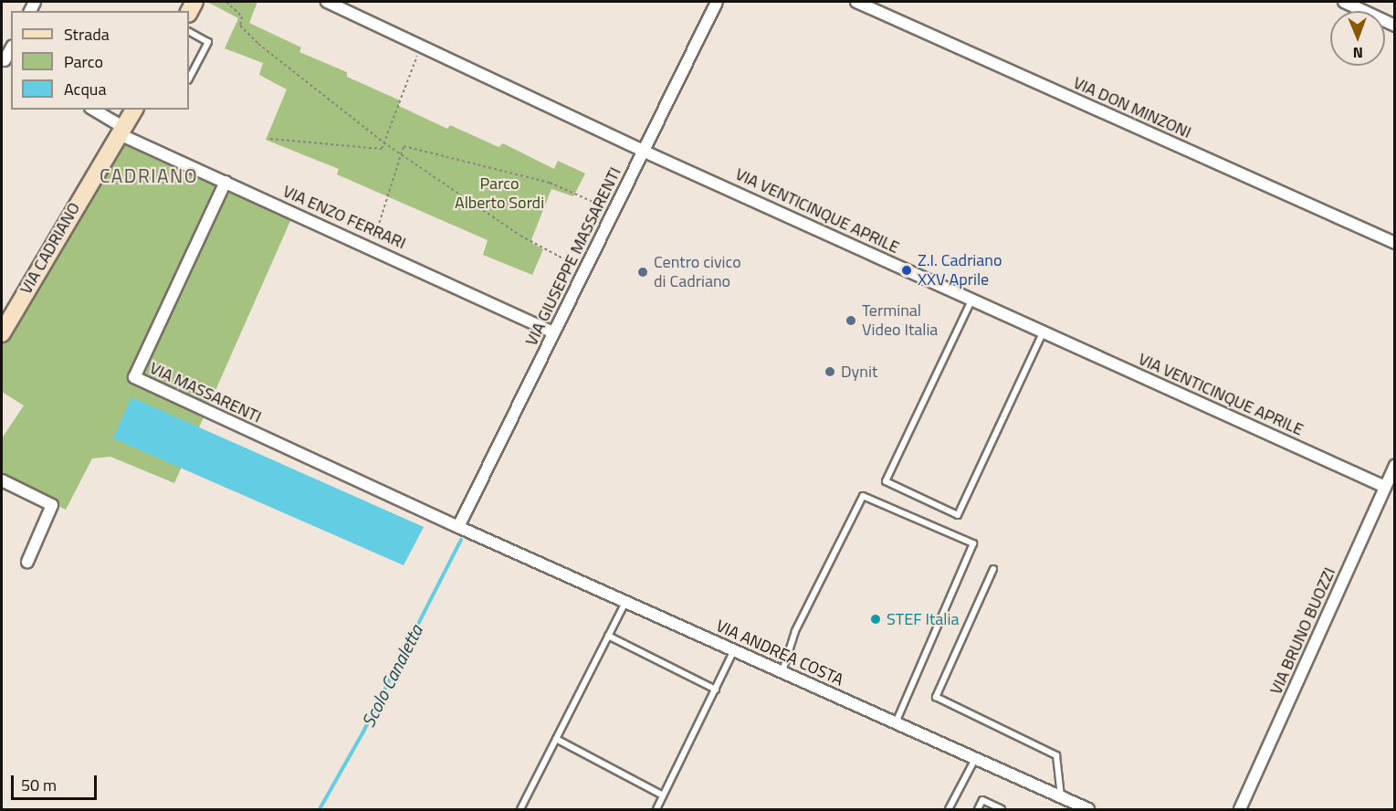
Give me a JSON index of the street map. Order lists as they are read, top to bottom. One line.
{"streets":{"street":["VIA DON MINZONI","VIA VENTICINQUE APRILE","VIA ENZO FERRARI","VIA CADRIANO","VIA GIUSEPPE MASSARENTI","VIA MASSARENTI","VIA BRUNO BUOZZI","VIA ANDREA COSTA"]},"crossings":[["VIA VENTICINQUE APRILE","VIA GIUSEPPE MASSARENTI"],["VIA VENTICINQUE APRILE","VIA BRUNO BUOZZI"],["VIA ENZO FERRARI","VIA CADRIANO"],["VIA ENZO FERRARI","VIA GIUSEPPE MASSARENTI"],["VIA ENZO FERRARI","VIA MASSARENTI"],["VIA GIUSEPPE MASSARENTI","VIA MASSARENTI"],["VIA GIUSEPPE MASSARENTI","VIA ANDREA COSTA"],["VIA MASSARENTI","VIA ANDREA COSTA"]],"districts":["CADRIANO"],"water":["Scolo Canaletta"],"parks":["Parco Alberto Sordi"],"places":["Z.I. Cadriano XXV Aprile","Centro civico di Cadriano","Terminal Video Italia","Dynit","STEF Italia"],"legend":["Strada","Parco","Acqua"],"scale_bar":"50 m","north":"bottom"}
